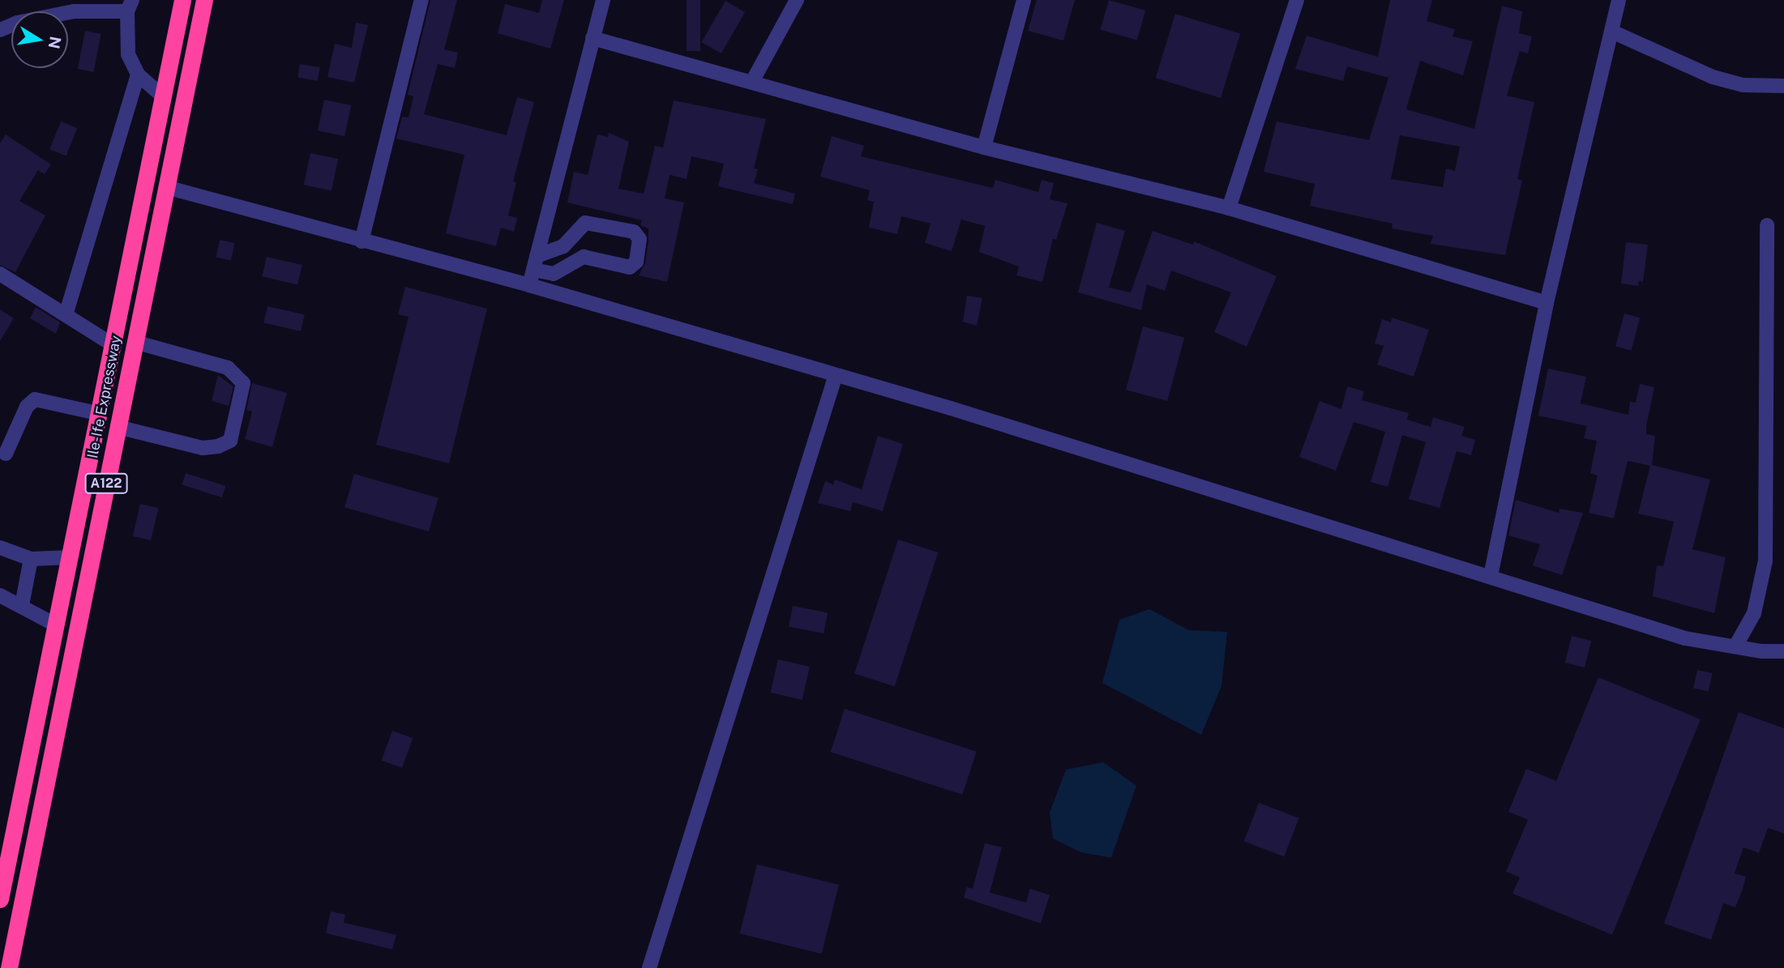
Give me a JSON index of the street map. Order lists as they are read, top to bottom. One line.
{"streets":{"highway":["Ile-Ife Expressway","A122"]},"north":"right"}
